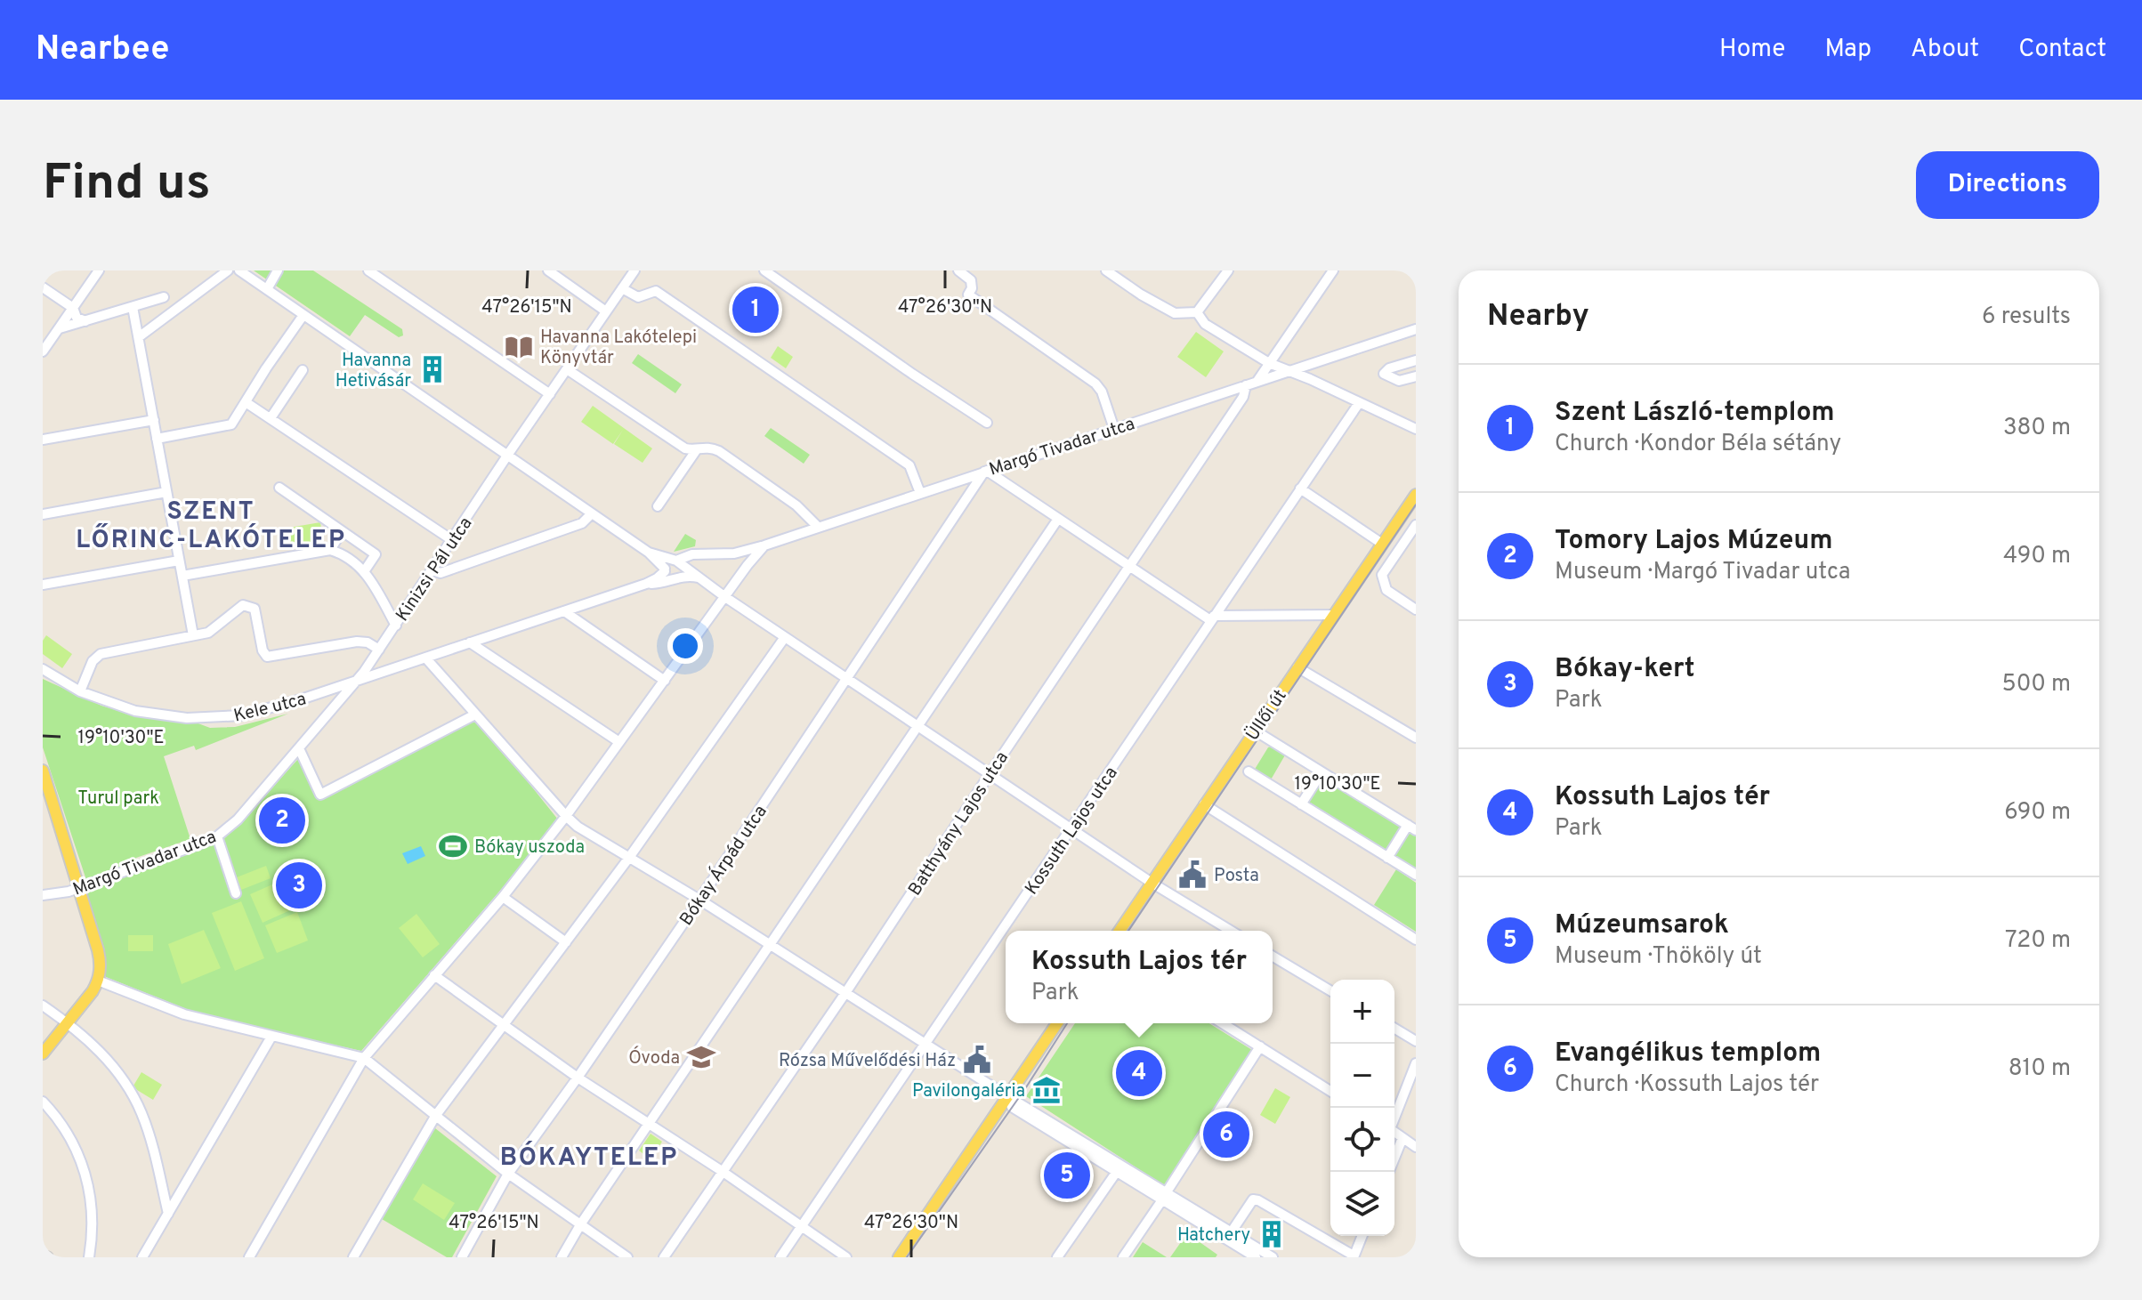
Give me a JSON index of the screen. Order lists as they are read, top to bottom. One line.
{"streets":{"main road":["Üllői út"],"street":["Margó Tivadar utca","Kinizsi Pál utca","Kele utca","Batthyány Lajos utca","Kossuth Lajos utca","Bókay Árpád utca"]},"crossings":[["Margó Tivadar utca","Kinizsi Pál utca"],["Margó Tivadar utca","Kele utca"],["Margó Tivadar utca","Batthyány Lajos utca"],["Margó Tivadar utca","Bókay Árpád utca"],["Kinizsi Pál utca","Kele utca"]],"districts":["SZENT LŐRINC-LAKÓTELEP","BÓKAYTELEP"],"parks":["Turul park"],"places":{"library":["Havanna Lakótelepi Könyvtár"],"building":["Havanna Hetivásár","Hatchery"],"sports":["Bókay uszoda"],"public building":["Posta","Rózsa Művelődési Ház"],"school or university":["Óvoda"],"museum":["Pavilongaléria"]},"page":{"header":"Nearbee","nav":["Home","Map","About","Contact"],"buttons":"Directions","title":"Find us","heading":["Nearby","6 results"],"pins":["1","2","3","4","6","5"],"list":[{"mark":"1","name":"Szent László-templom","note":"Church · Kondor Béla sétány","value":"380 m"},{"mark":"2","name":"Tomory Lajos Múzeum","note":"Museum · Margó Tivadar utca","value":"490 m"},{"mark":"3","name":"Bókay-kert","note":"Park","value":"500 m"},{"mark":"4","name":"Kossuth Lajos tér","note":"Park","value":"690 m"},{"mark":"5","name":"Múzeumsarok","note":"Museum · Thököly út","value":"720 m"},{"mark":"6","name":"Evangélikus templom","note":"Church · Kossuth Lajos tér","value":"810 m"}],"popup":["Kossuth Lajos tér","Park"],"map_buttons":["+","−"]},"coordinates":["47°26'15\"N","47°26'30\"N","19°10'30\"E"]}
